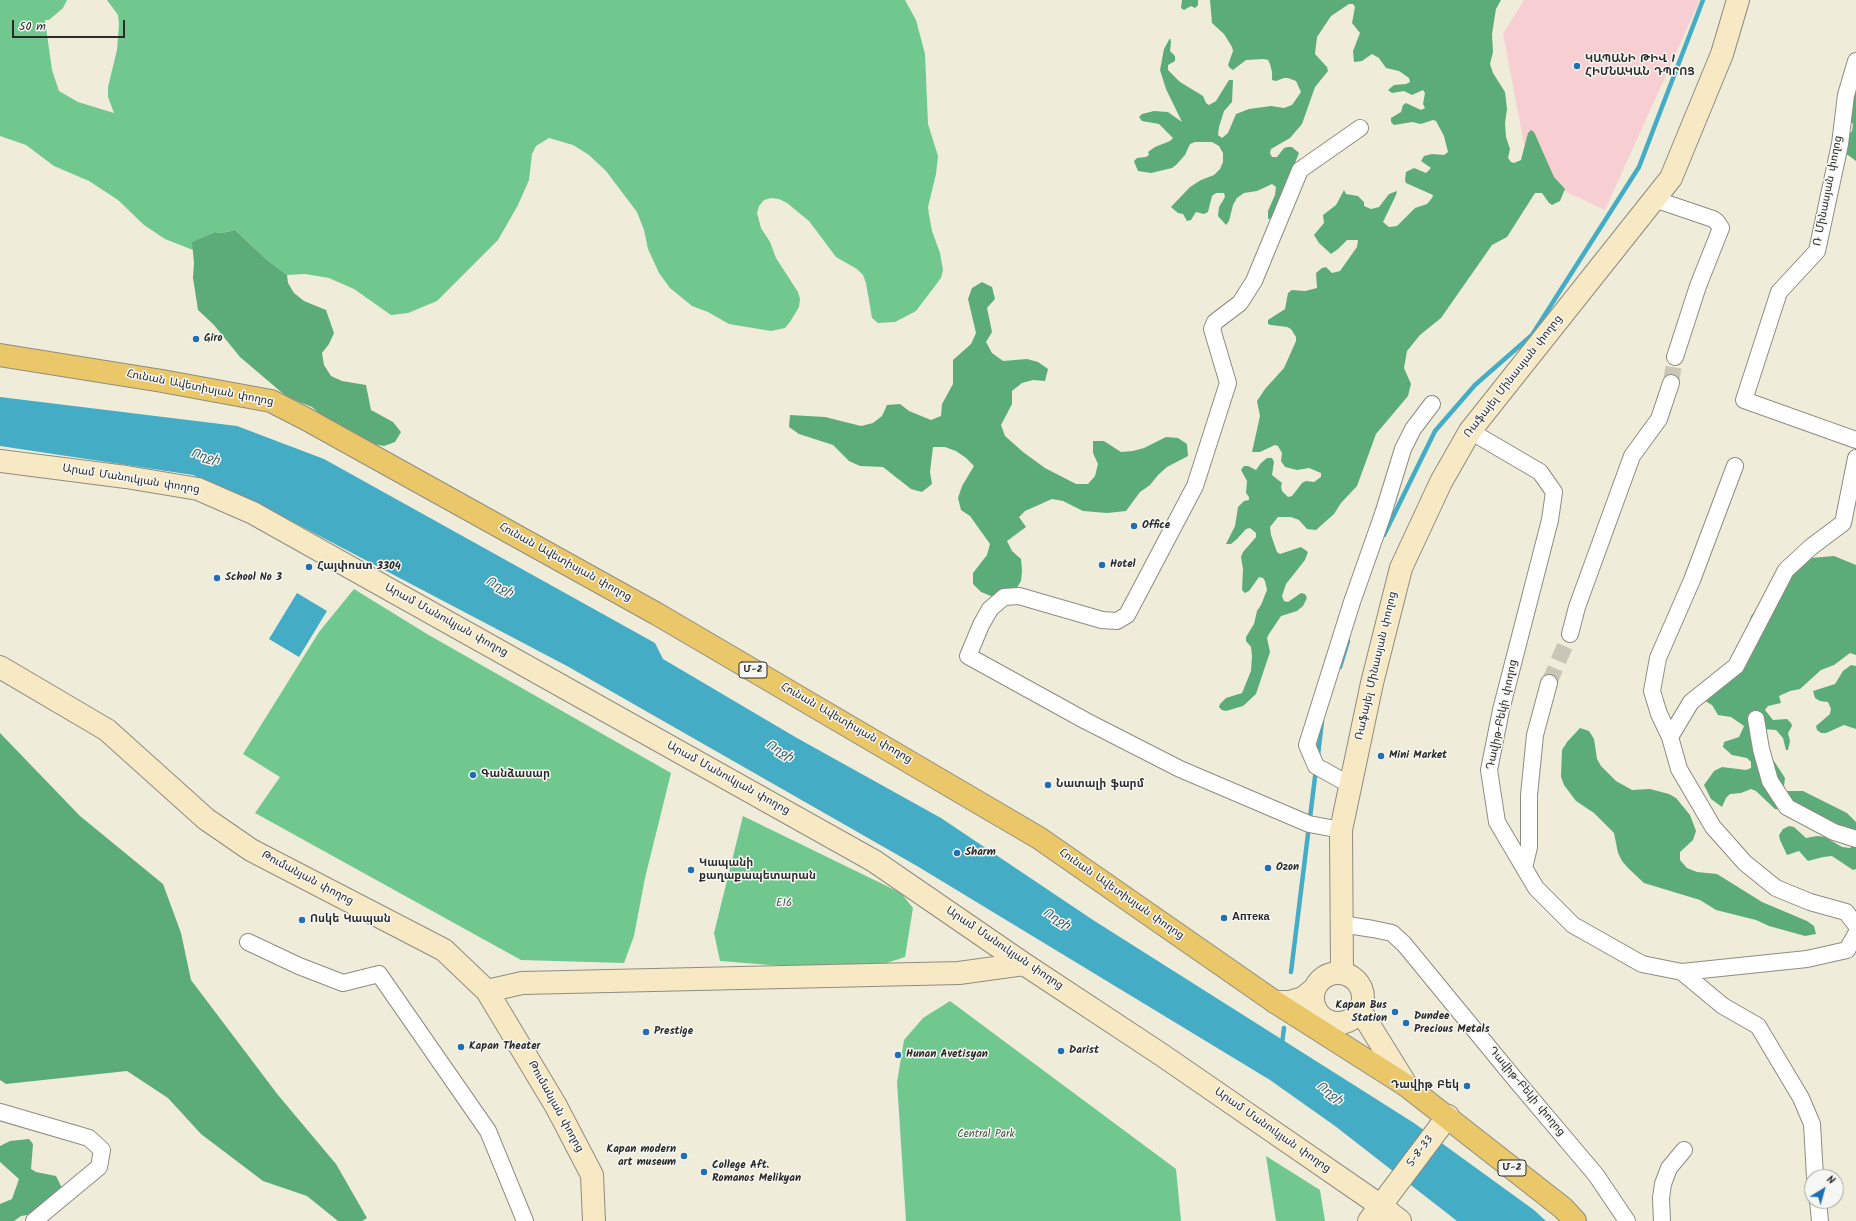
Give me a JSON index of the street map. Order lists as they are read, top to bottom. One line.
{"streets":{"highway":["Հունան Ավետիսյան փողոց","Մ-2"],"street":["Ռ Մինասյան փողոց","Ռաֆայել Մինասյան փողոց","Արամ Մանուկյան փողոց","Դավիթ-Բեկի փողոց","Թումանյան փողոց","Տ-8-33"]},"crossings":[["Ռաֆայել Մինասյան փողոց","Դավիթ-Բեկի փողոց"],["Հունան Ավետիսյան փողոց","Մ-2"],["Հունան Ավետիսյան փողոց","Տ-8-33"],["Արամ Մանուկյան փողոց","Տ-8-33"],["Մ-2","Տ-8-33"]],"water":["Ողջի"],"parks":["E16","Central Park"],"places":["ԿԱՊԱՆԻ ԹԻՎ 1 ՀԻՄՆԱԿԱՆ ԴՊՐՈՑ","Giro","Office","Hotel","Հայփոստ 3304","School No 3","Mini Market","Գանձասար","Նատալի ֆարմ","Sharm","Ozon","Կապանի քաղաքապետարան","Аптека","Ոսկե Կապան","Kapan Bus Station","Dundee Precious Metals","Prestige","Kapan Theater","Darist","Hunan Avetisyan","Դավիթ Բեկ","Kapan modern art museum","College Aft. Romanos Melikyan"],"scale_bar":"50 m","north":"top right"}
